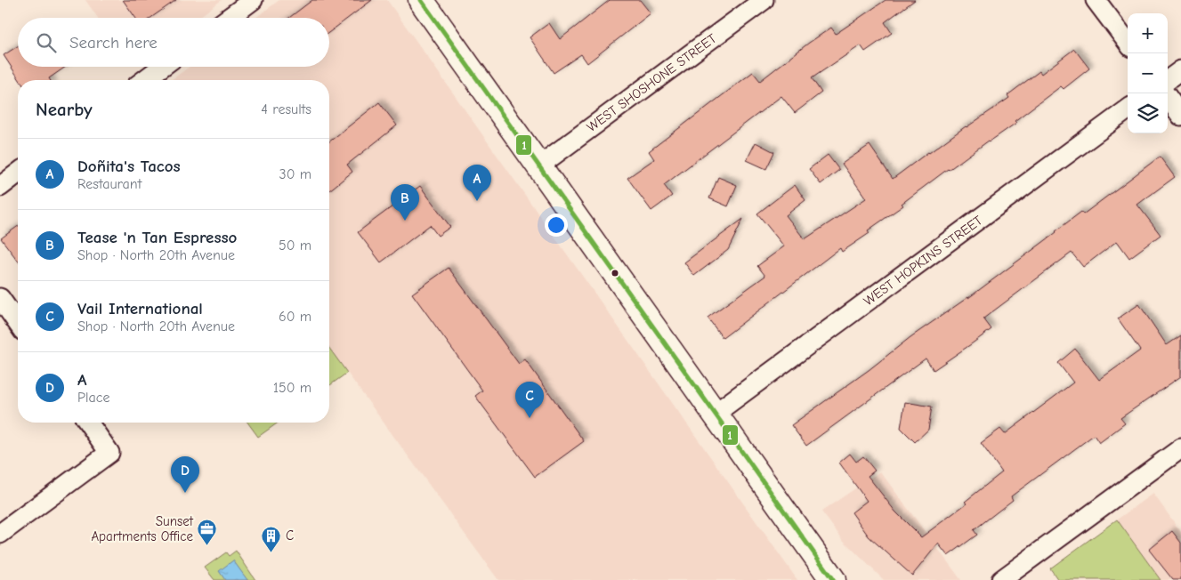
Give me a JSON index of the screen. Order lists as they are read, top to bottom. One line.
{"streets":{"street":["WEST SHOSHONE STREET","WEST HOPKINS STREET"]},"places":{"office":["Sunset Apartments Office"],"building":["C"]},"lines":["transit line 1"],"page":{"map_buttons":["+","−"],"search":"Search here","heading":["Nearby","4 results"],"list":[{"mark":"A","name":"Doñita's Tacos","note":"Restaurant","value":"30 m"},{"mark":"B","name":"Tease 'n Tan Espresso","note":"Shop · North 20th Avenue","value":"50 m"},{"mark":"C","name":"Vail International","note":"Shop · North 20th Avenue","value":"60 m"},{"mark":"D","name":"A","note":"Place","value":"150 m"}],"pins":["A","B","C","D"]}}
